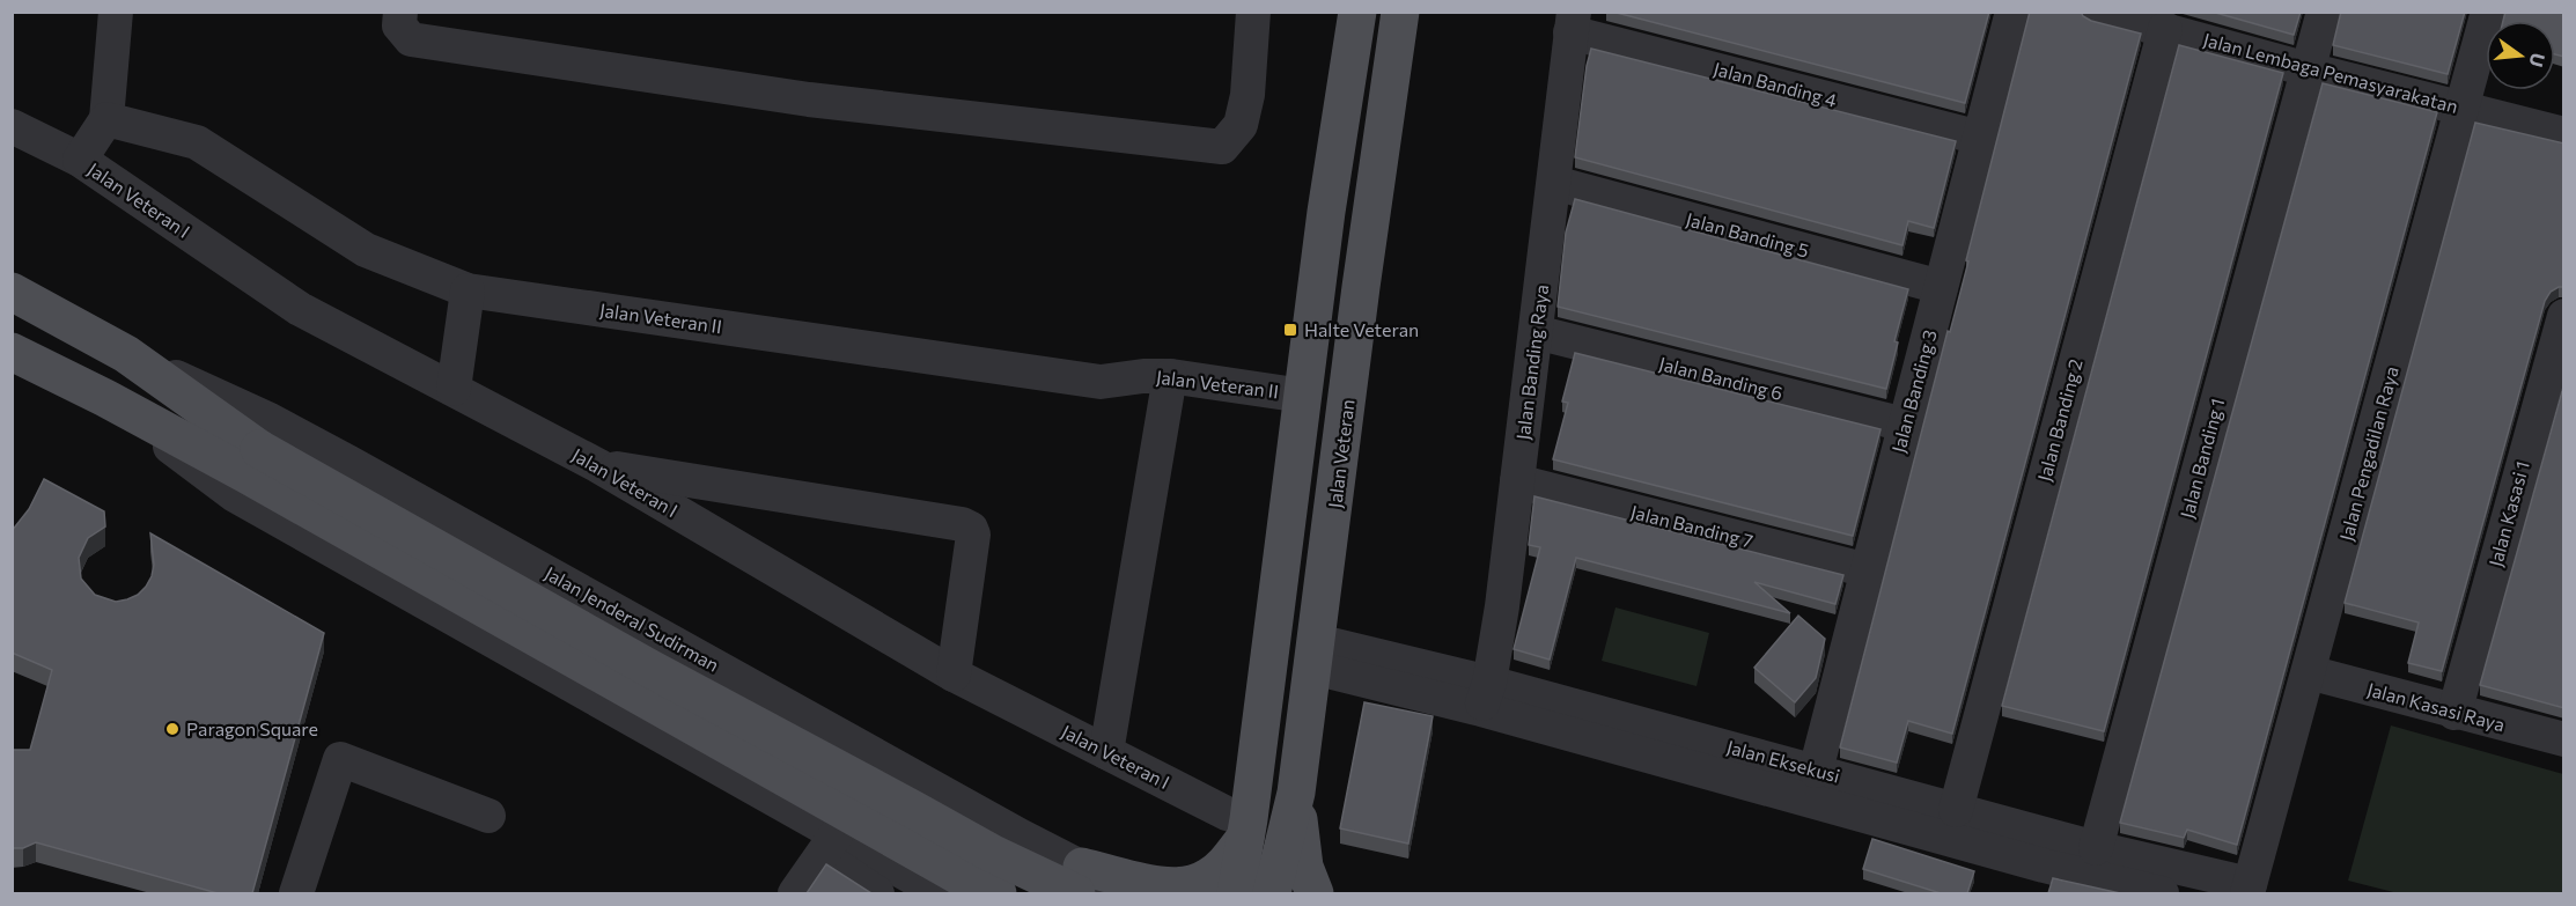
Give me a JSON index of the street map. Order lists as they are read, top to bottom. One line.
{"streets":{"main road":["Jalan Veteran","Jalan Jenderal Sudirman"],"street":["Jalan Lembaga Pemasyarakatan","Jalan Banding 4","Jalan Veteran I","Jalan Banding 5","Jalan Veteran II","Jalan Banding Raya","Jalan Banding 6","Jalan Banding 3","Jalan Banding 2","Jalan Pengadilan Raya","Jalan Banding 1","Jalan Kasasi 1","Jalan Banding 7","Jalan Kasasi Raya","Jalan Eksekusi"]},"crossings":[["Jalan Lembaga Pemasyarakatan","Jalan Banding 2"],["Jalan Lembaga Pemasyarakatan","Jalan Pengadilan Raya"],["Jalan Lembaga Pemasyarakatan","Jalan Banding 1"],["Jalan Banding 4","Jalan Banding Raya"],["Jalan Banding 4","Jalan Banding 3"],["Jalan Banding 5","Jalan Banding Raya"],["Jalan Banding 5","Jalan Banding 3"],["Jalan Banding Raya","Jalan Banding 6"],["Jalan Banding Raya","Jalan Banding 7"],["Jalan Banding Raya","Jalan Eksekusi"],["Jalan Banding 6","Jalan Banding 3"],["Jalan Banding 3","Jalan Banding 7"],["Jalan Banding 3","Jalan Eksekusi"],["Jalan Banding 2","Jalan Eksekusi"],["Jalan Veteran","Jalan Eksekusi"],["Jalan Pengadilan Raya","Jalan Kasasi Raya"],["Jalan Pengadilan Raya","Jalan Eksekusi"],["Jalan Banding 1","Jalan Eksekusi"],["Jalan Kasasi 1","Jalan Kasasi Raya"]],"places":{"transit":["Halte Veteran"],"other":["Paragon Square"]},"north":"right"}
